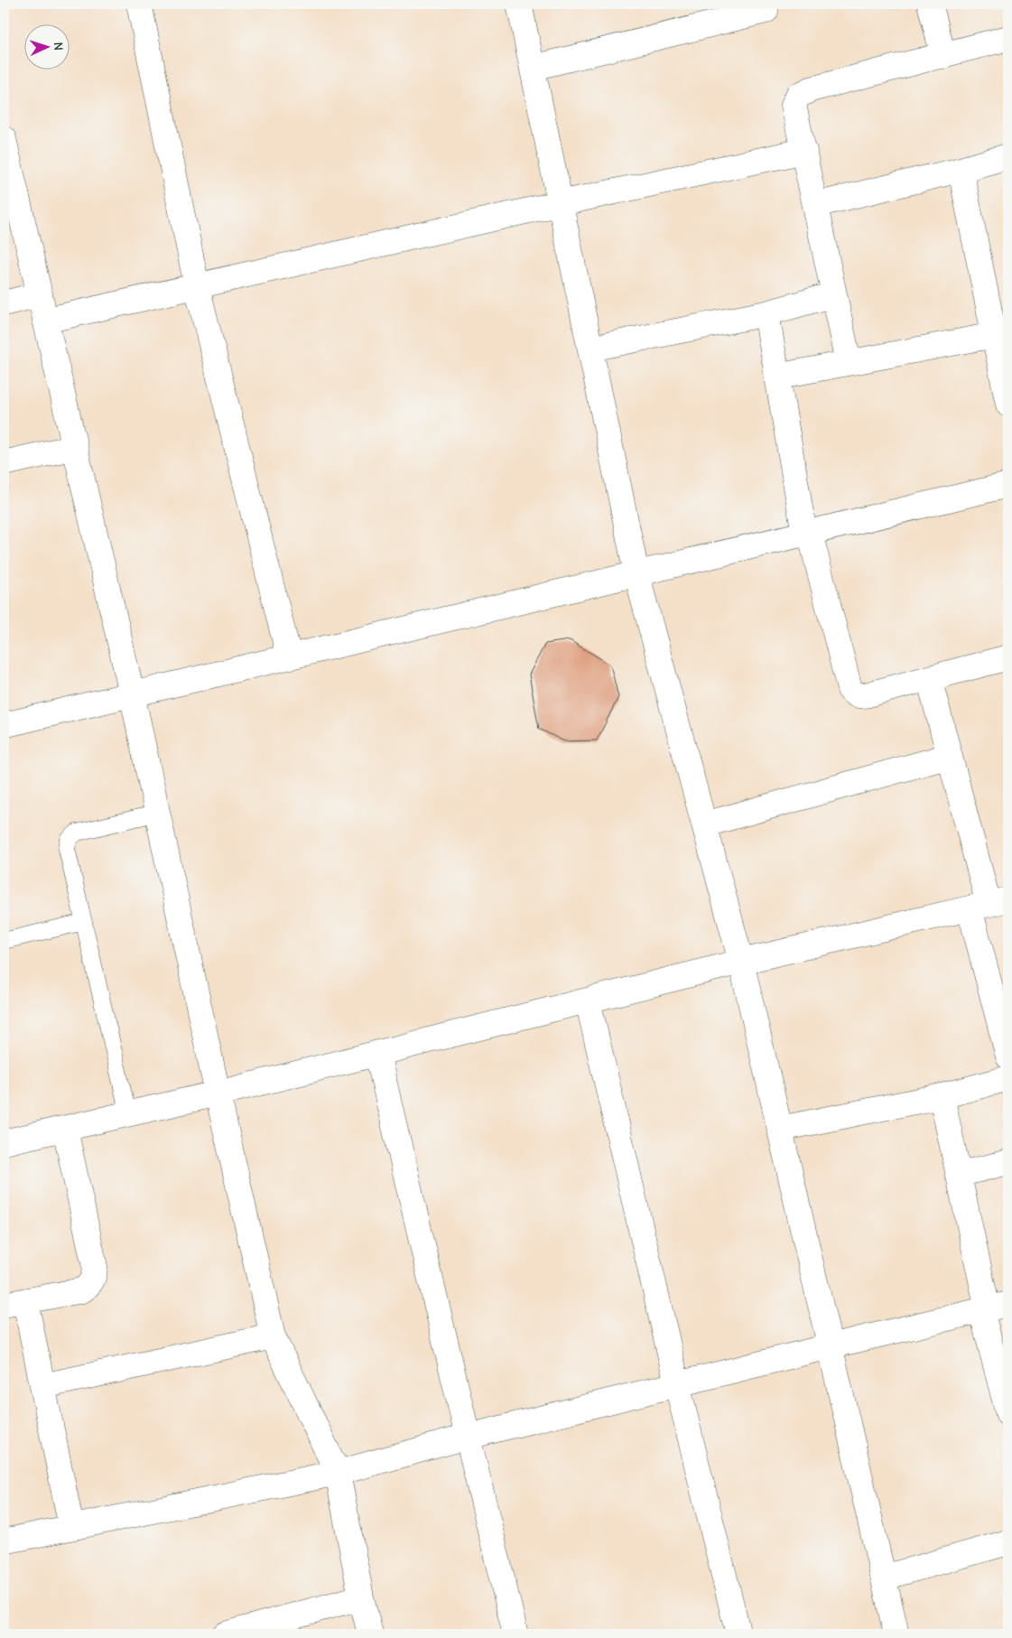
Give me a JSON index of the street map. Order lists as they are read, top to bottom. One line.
{"north":"right"}
